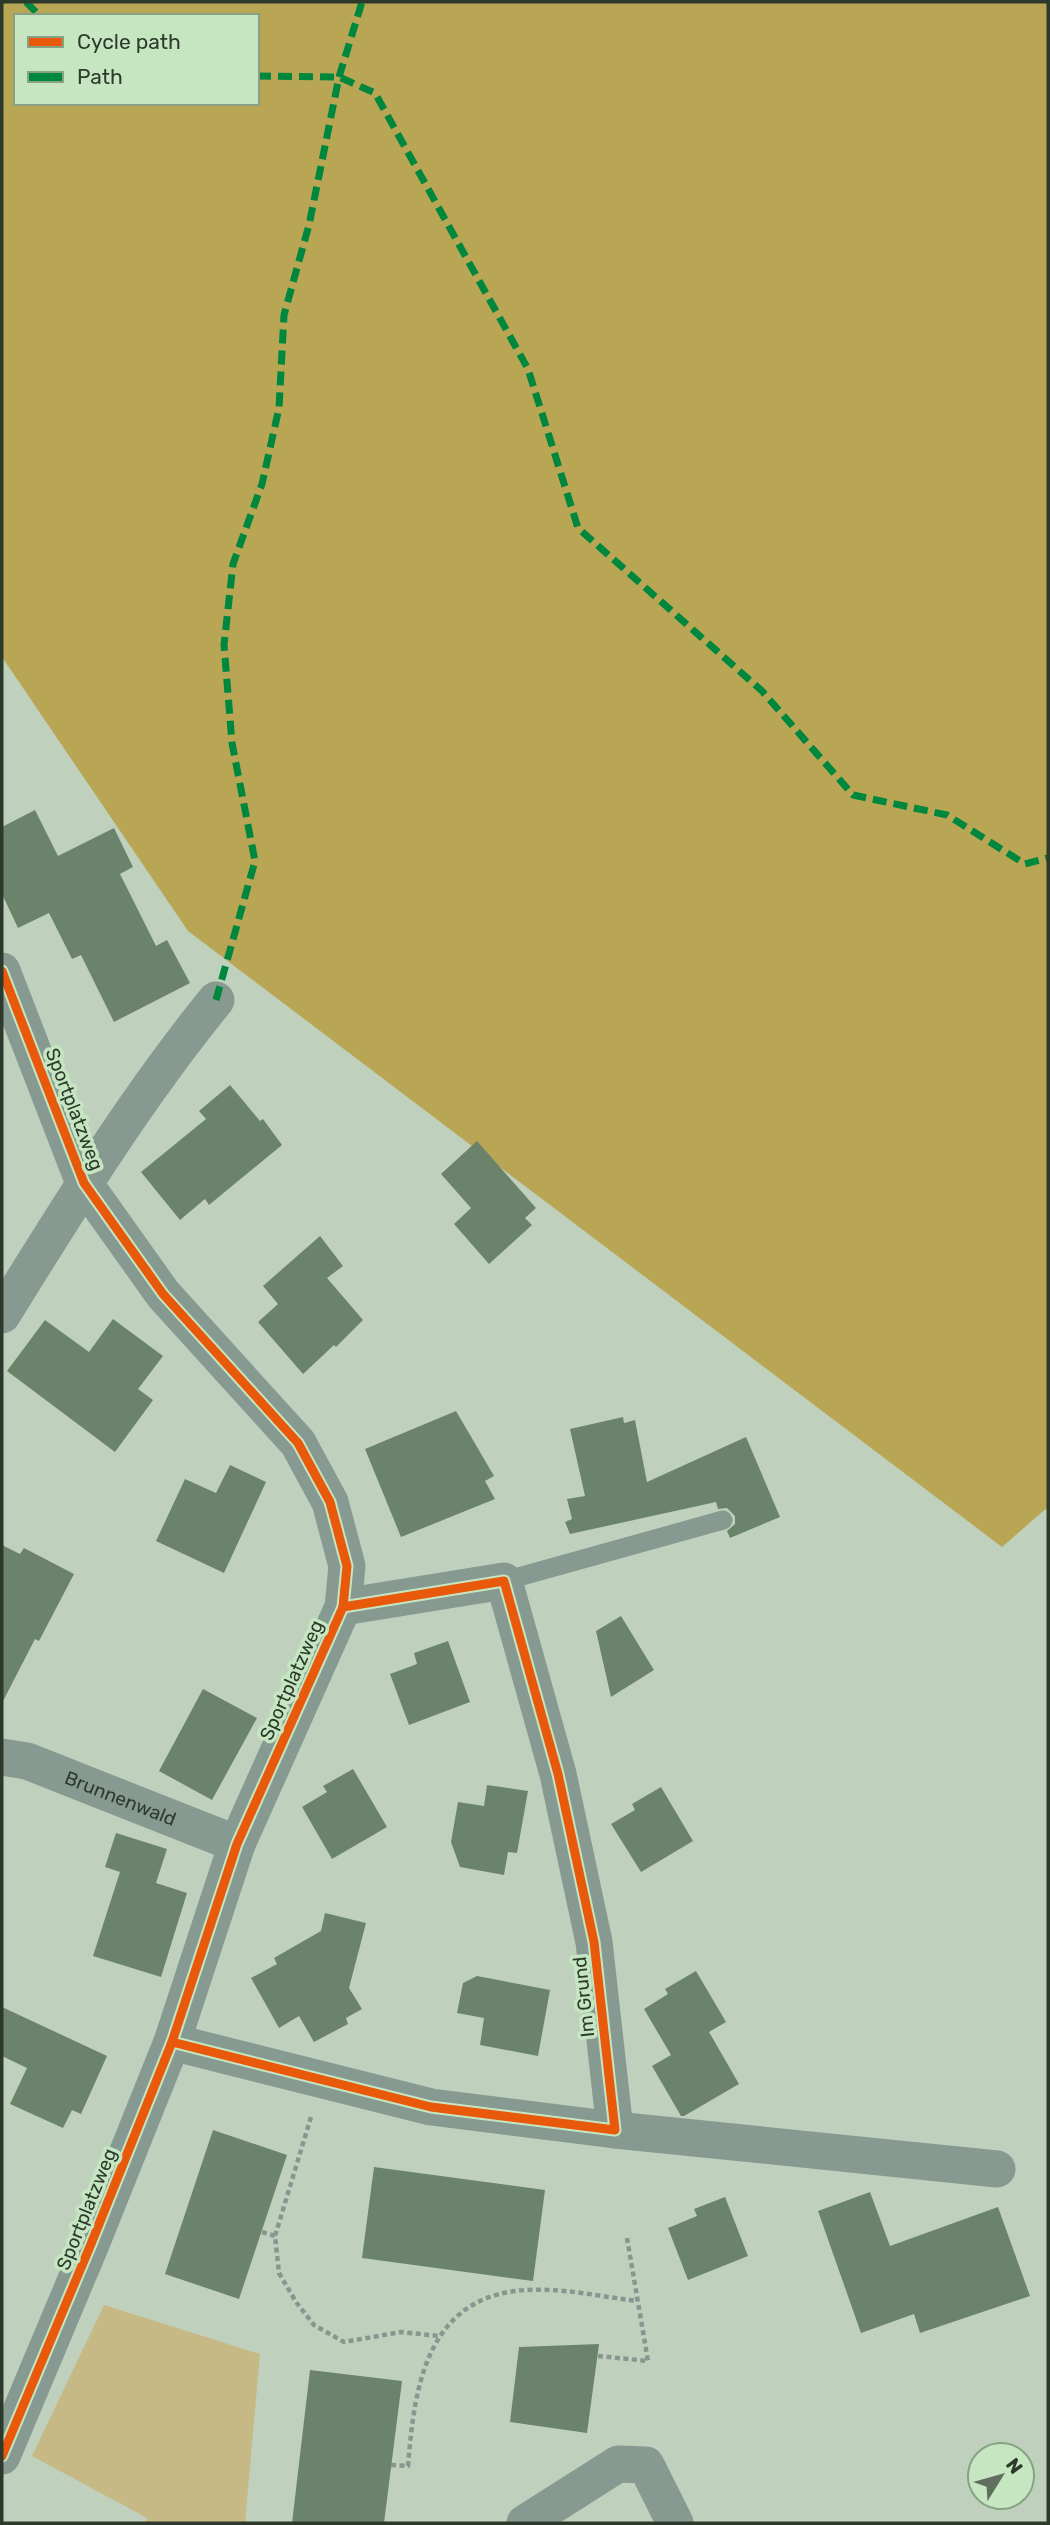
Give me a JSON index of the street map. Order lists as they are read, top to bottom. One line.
{"streets":{"street":["Sportplatzweg","Brunnenwald","Im Grund"]},"crossings":[["Sportplatzweg","Brunnenwald"]],"legend":["Cycle path","Path"],"north":"top right"}
